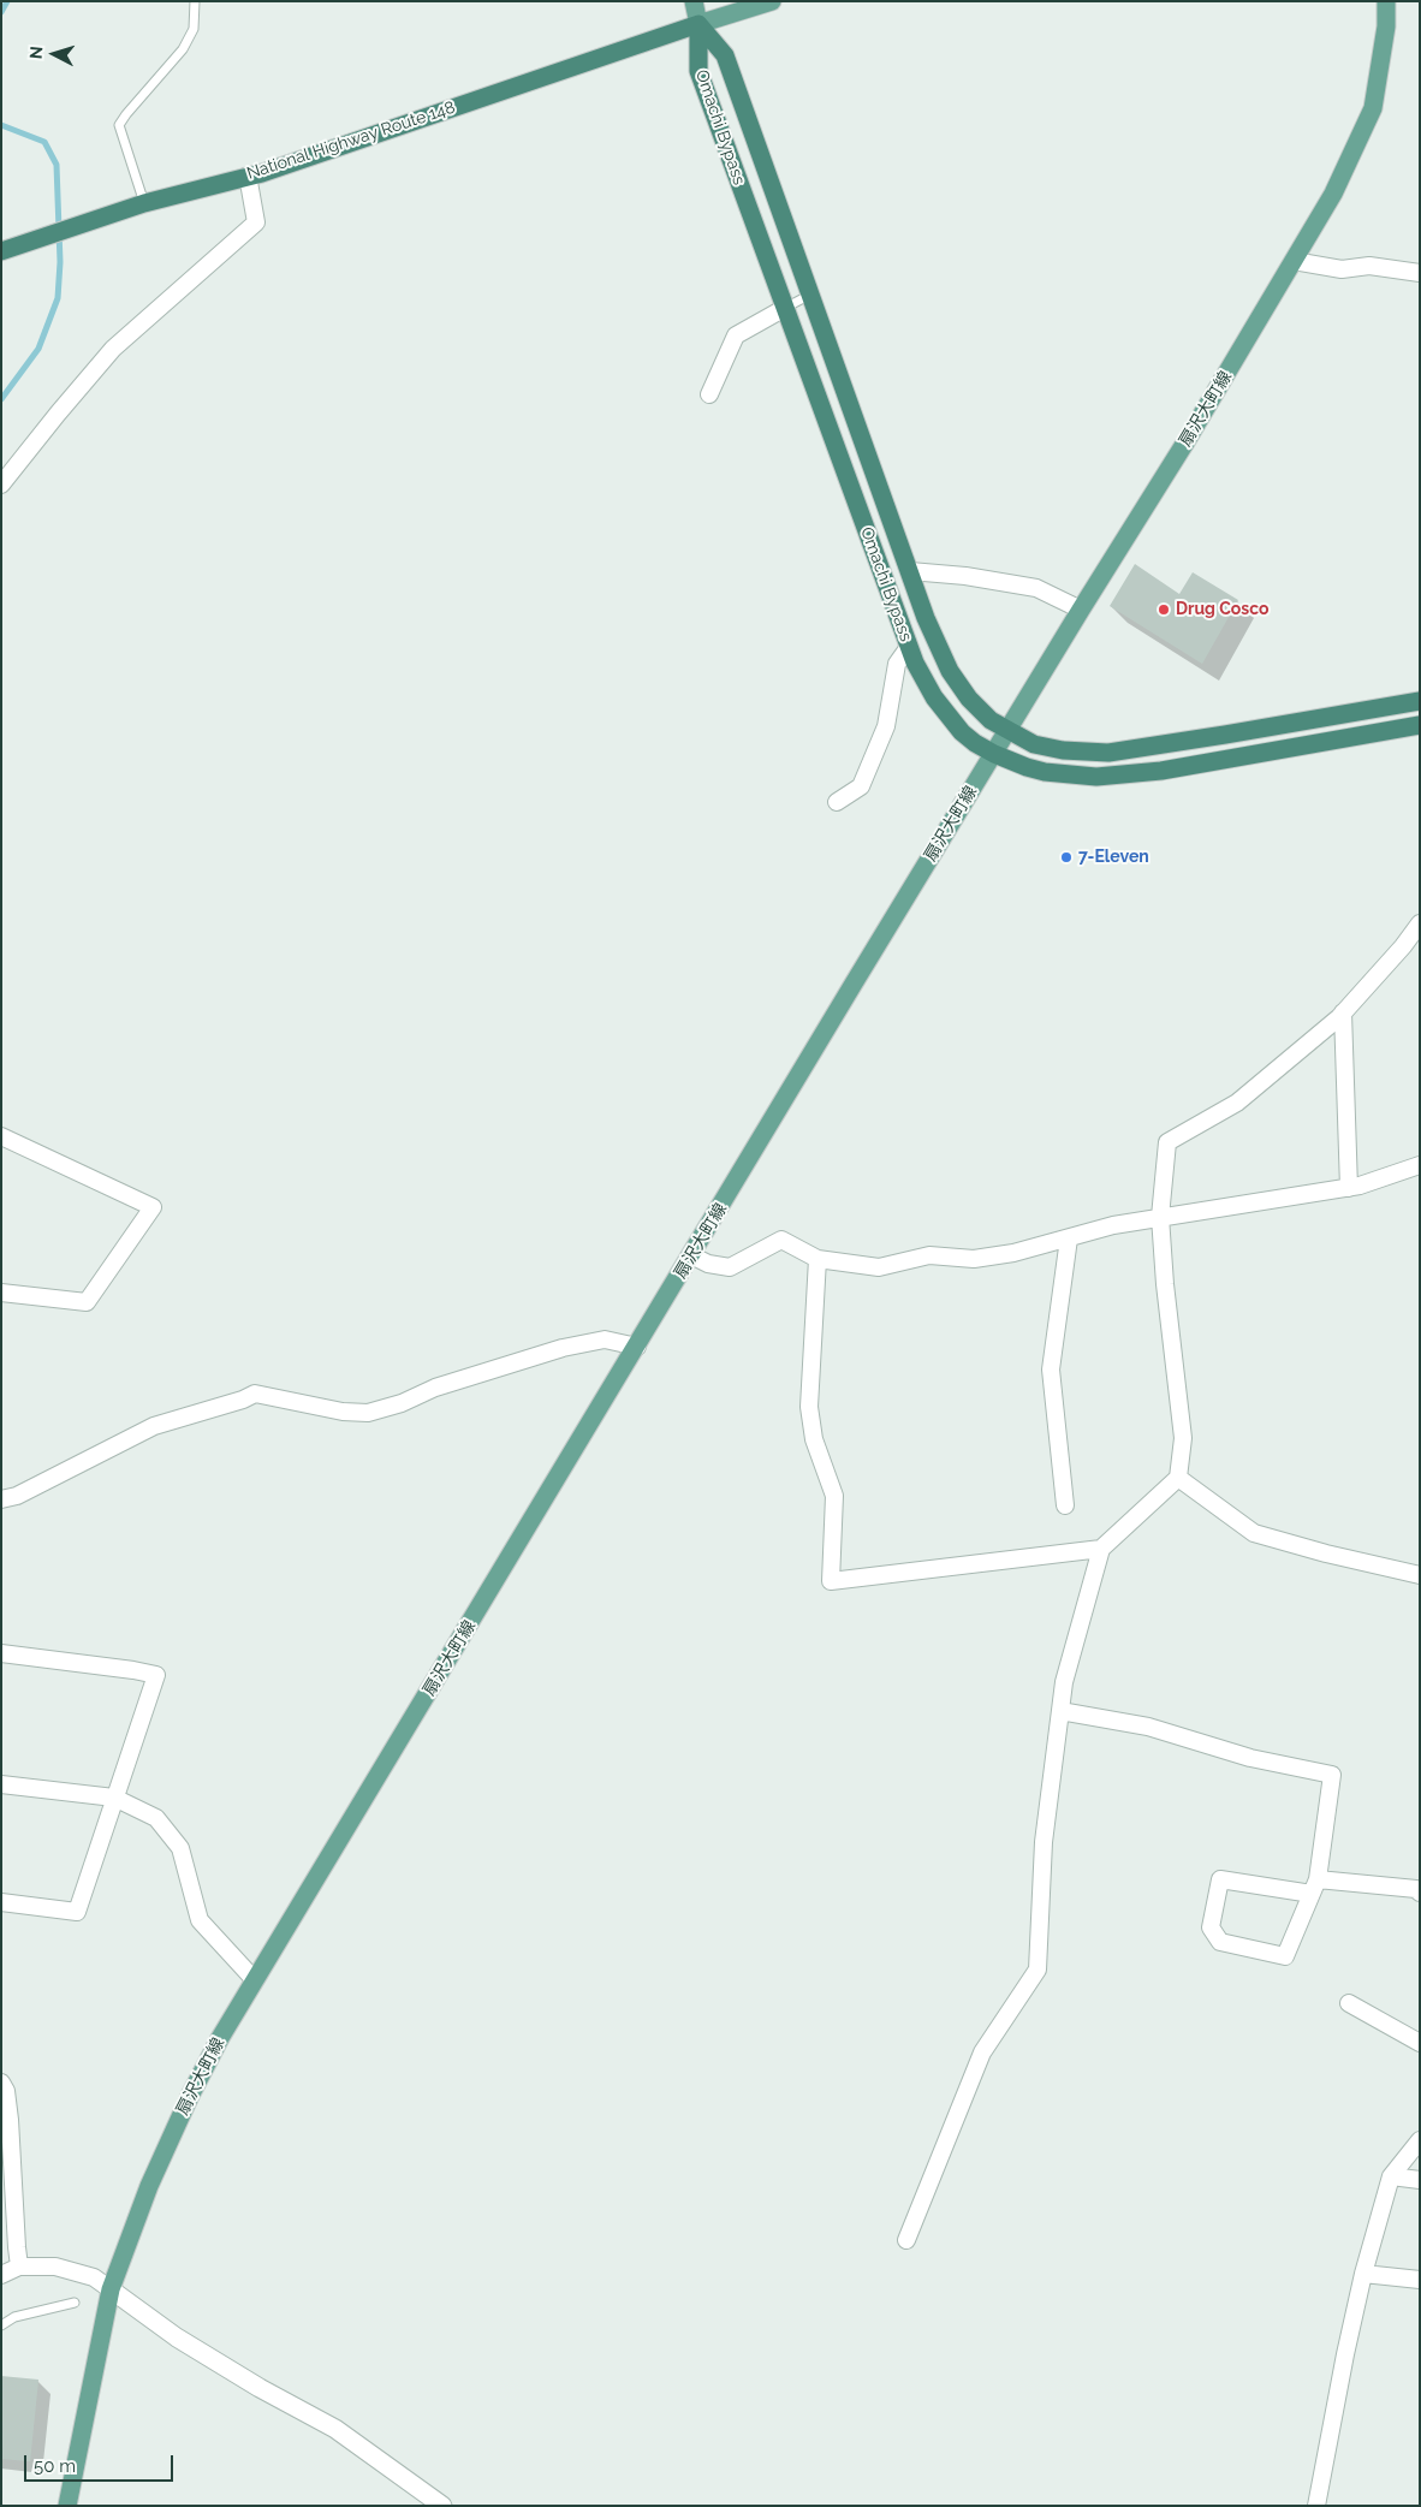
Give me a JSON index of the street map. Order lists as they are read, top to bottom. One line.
{"streets":{"highway":["Omachi Bypass","National Highway Route 148"],"main road":["扇沢大町線"]},"crossings":[["Omachi Bypass","National Highway Route 148"],["Omachi Bypass","扇沢大町線"]],"places":["Drug Cosco","7-Eleven"],"scale_bar":"50 m","north":"left"}
